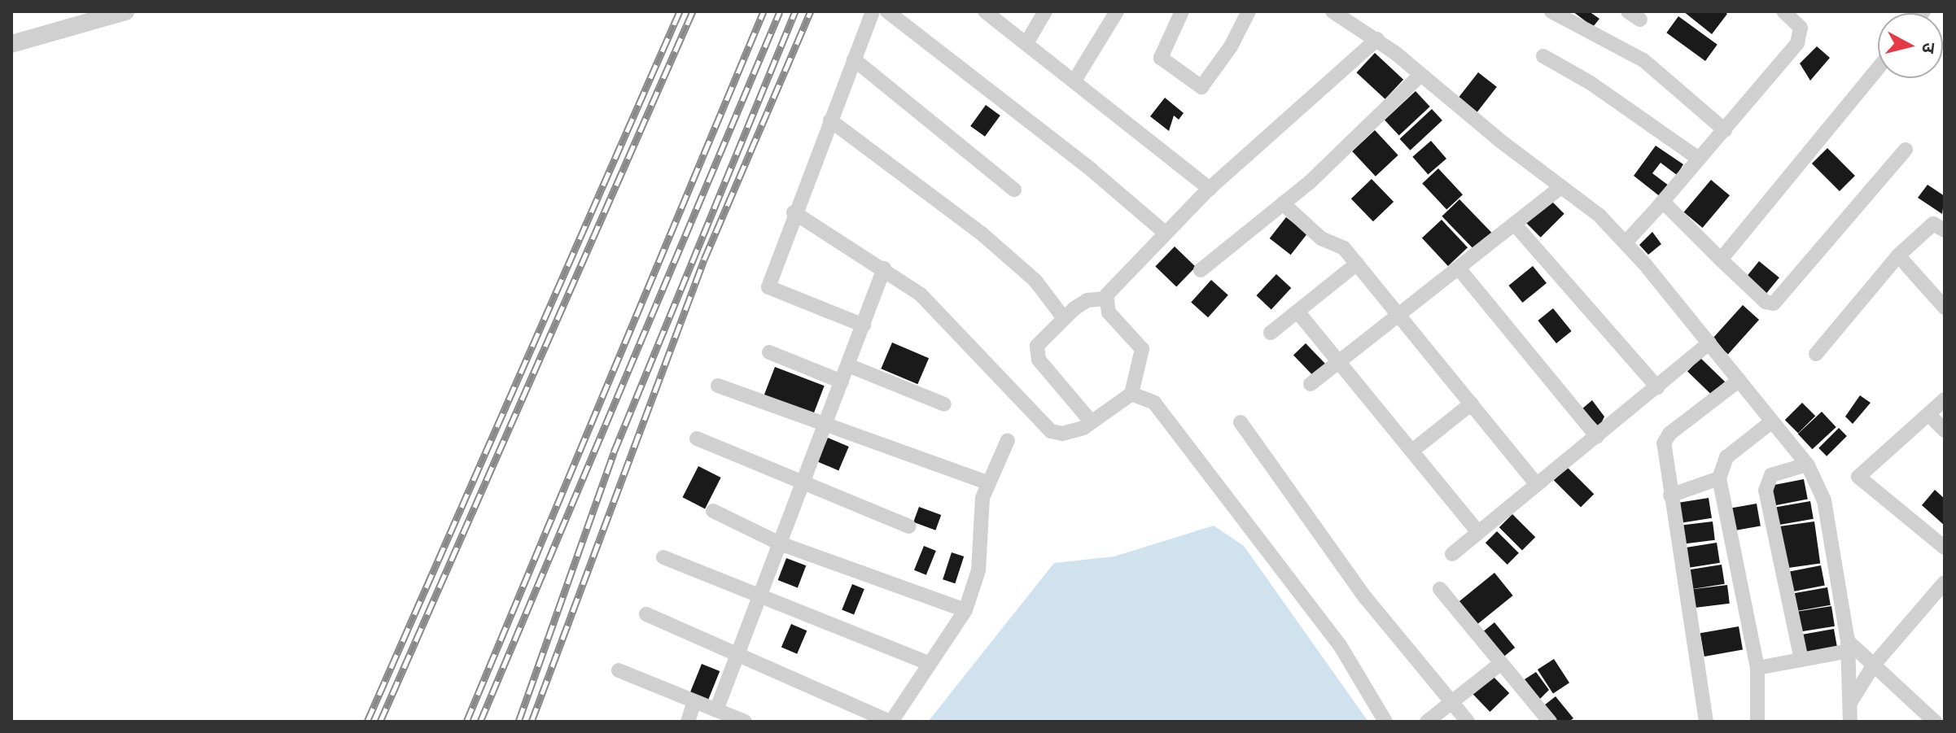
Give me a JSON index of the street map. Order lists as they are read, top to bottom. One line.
{"north":"right"}
